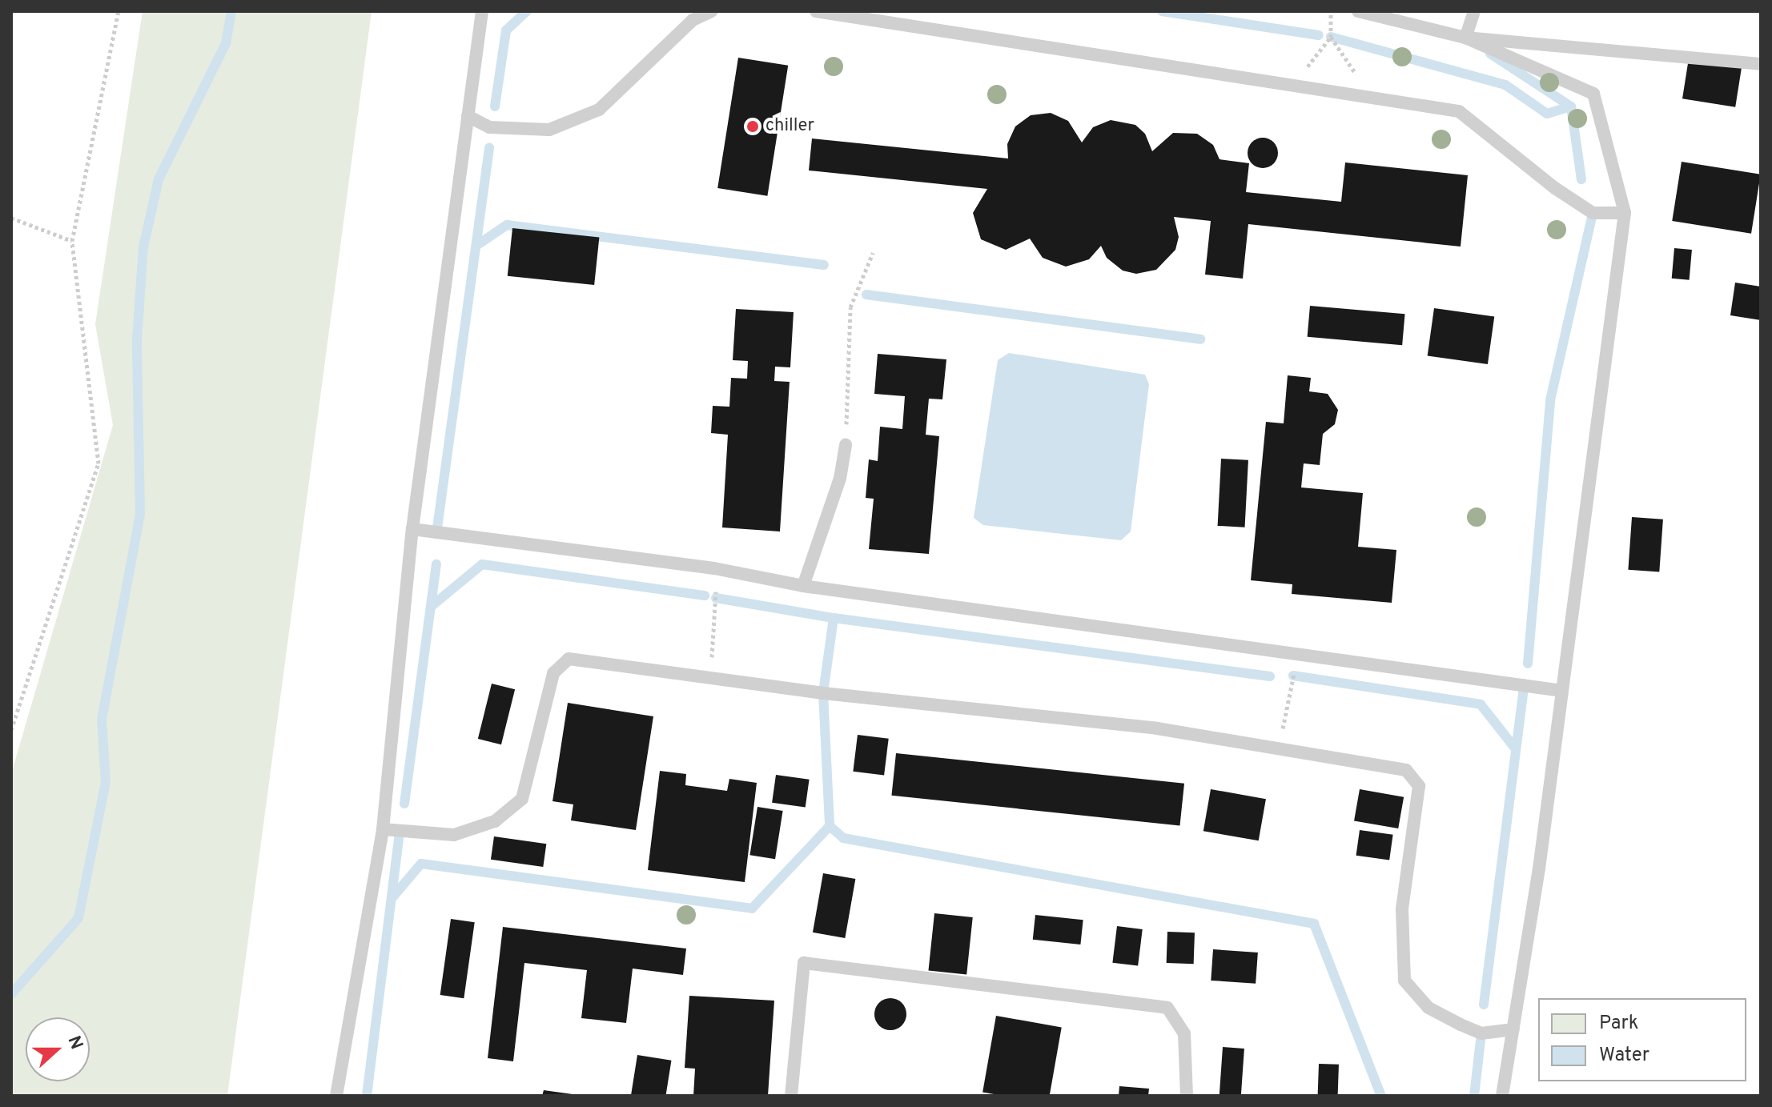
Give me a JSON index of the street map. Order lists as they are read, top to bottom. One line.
{"places":["chiller"],"legend":["Park","Water"],"north":"right"}
